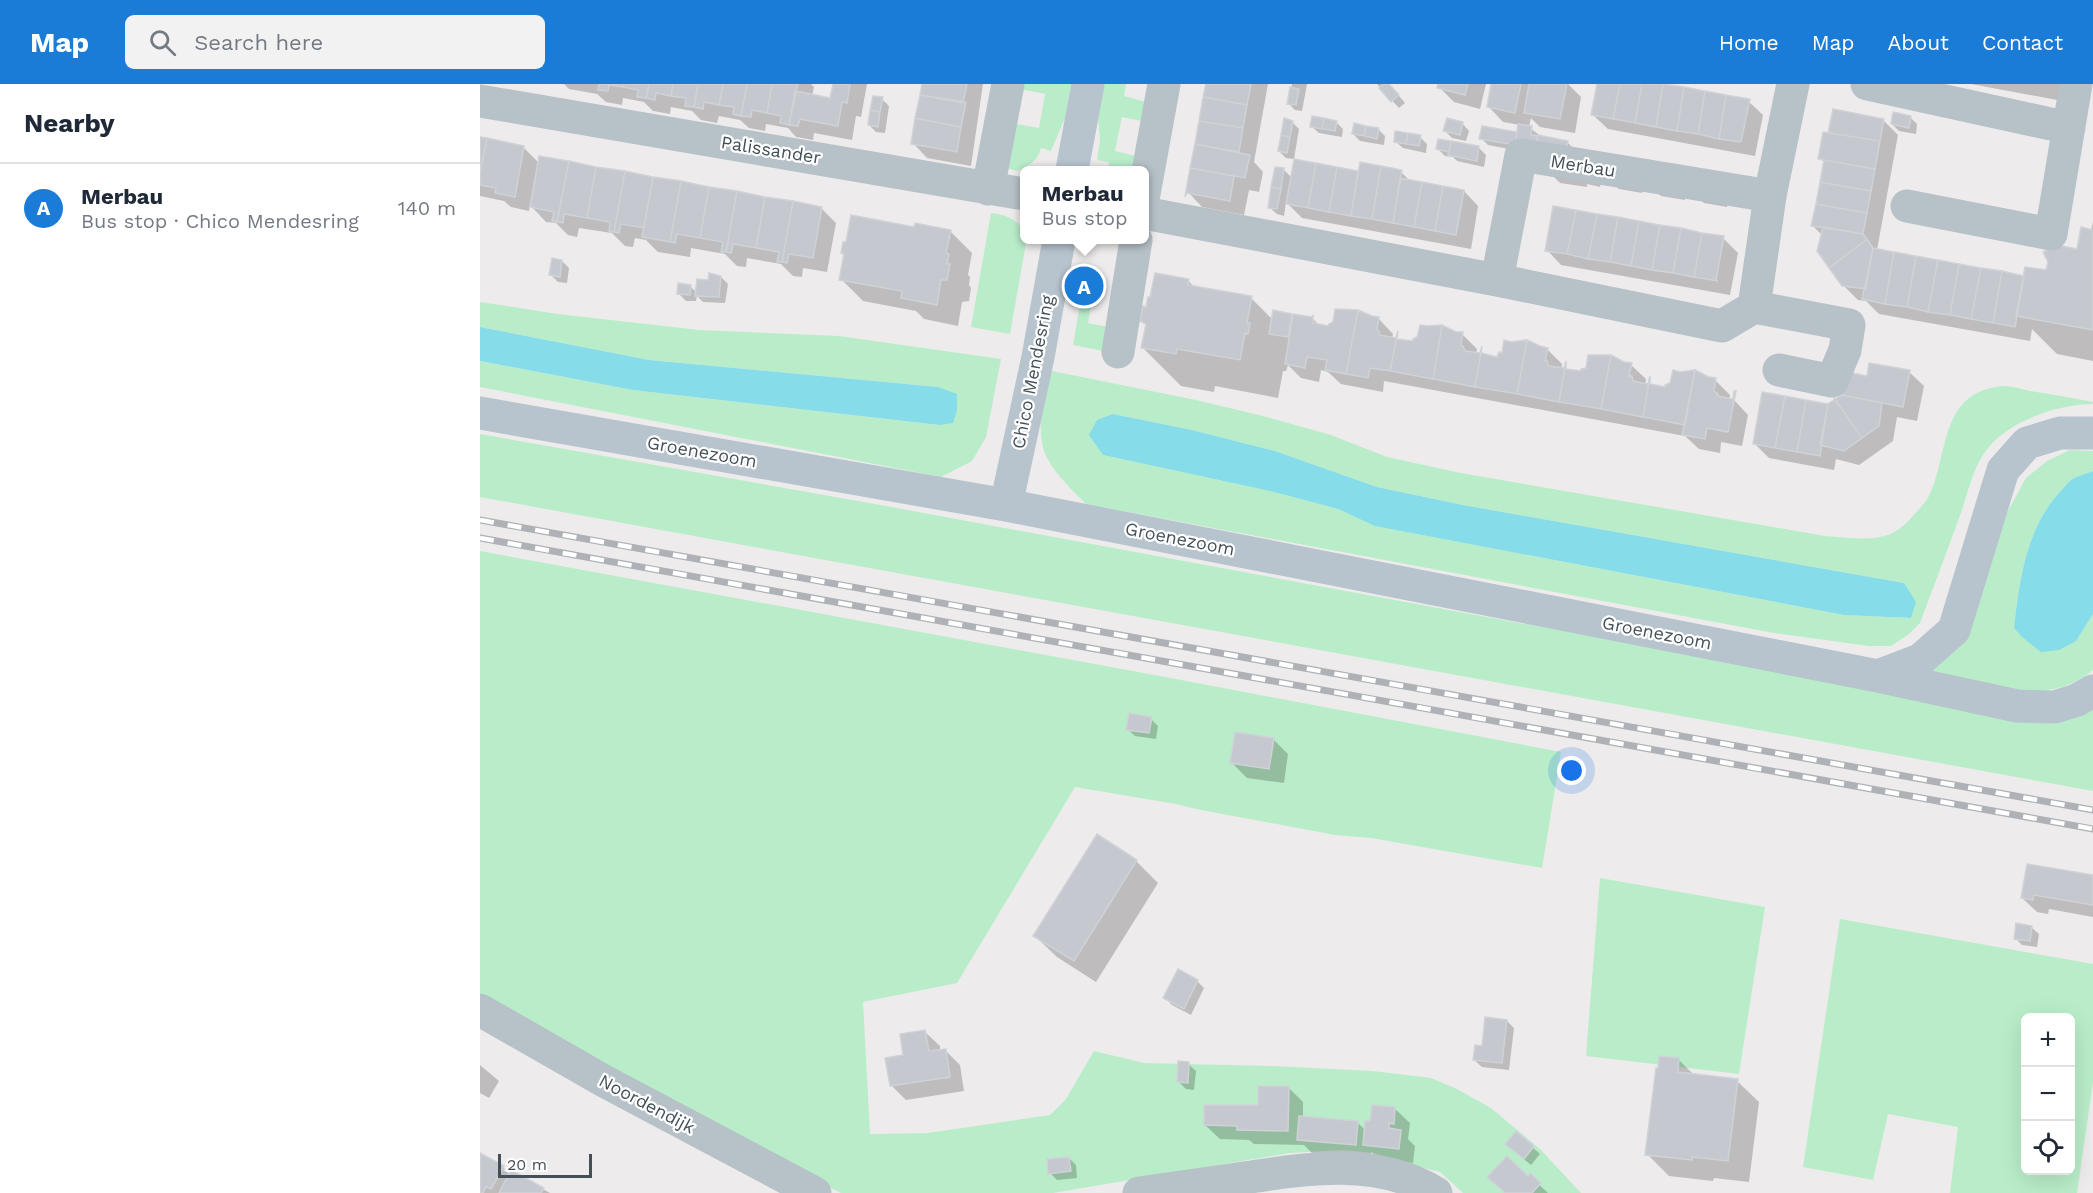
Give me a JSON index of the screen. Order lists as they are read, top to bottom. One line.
{"streets":{"street":["Palissander","Merbau","Chico Mendesring","Groenezoom","Noordendijk"]},"crossings":[["Chico Mendesring","Groenezoom"]],"scale_bar":"20 m","page":{"header":"Map","search":"Search here","nav":["Home","Map","About","Contact"],"heading":"Nearby","list":[{"mark":"A","name":"Merbau","note":"Bus stop · Chico Mendesring","value":"140 m"}],"popup":["Merbau","Bus stop"],"pins":"A","map_buttons":["+","−"],"scale":"20 m"}}
